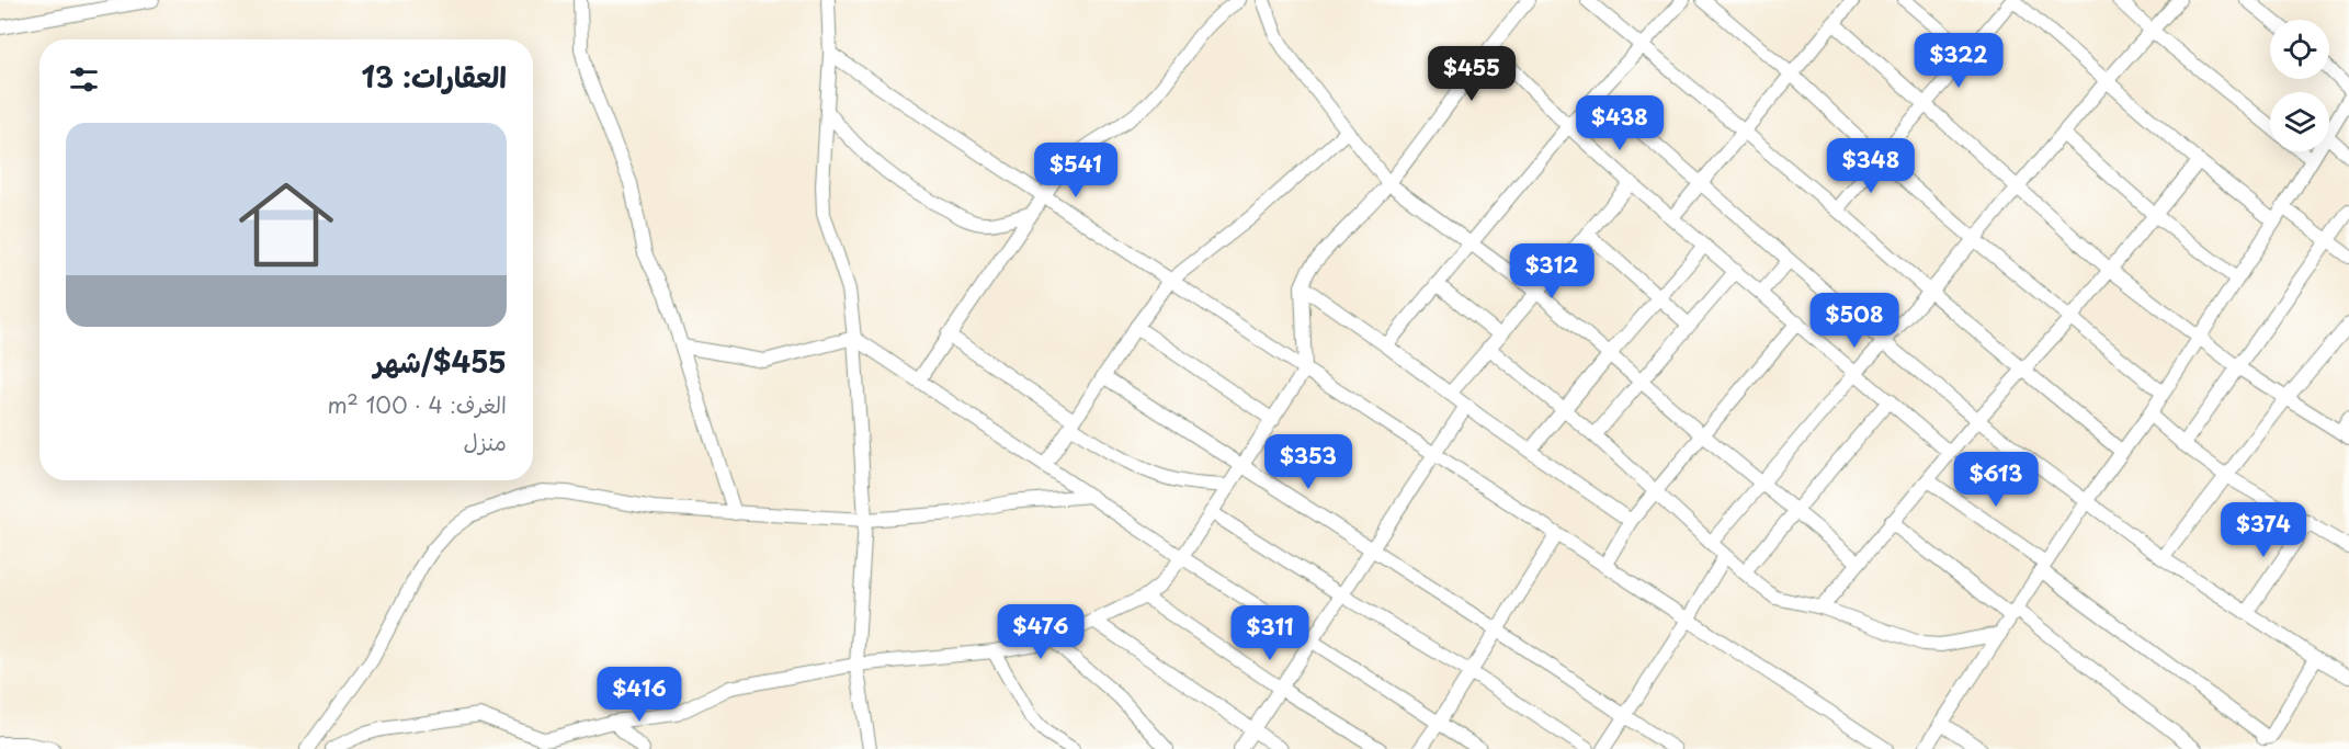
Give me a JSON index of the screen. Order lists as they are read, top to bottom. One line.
{"page":{"price":["$322","$455","$438","$348","$541","$312","$508","$353","$613","$374","$476","$311","$416"],"heading":"العقارات: 13","list":[{"name":"$455/شهر","note":"الغرف: 4 · 100 m² · منزل"}]}}
